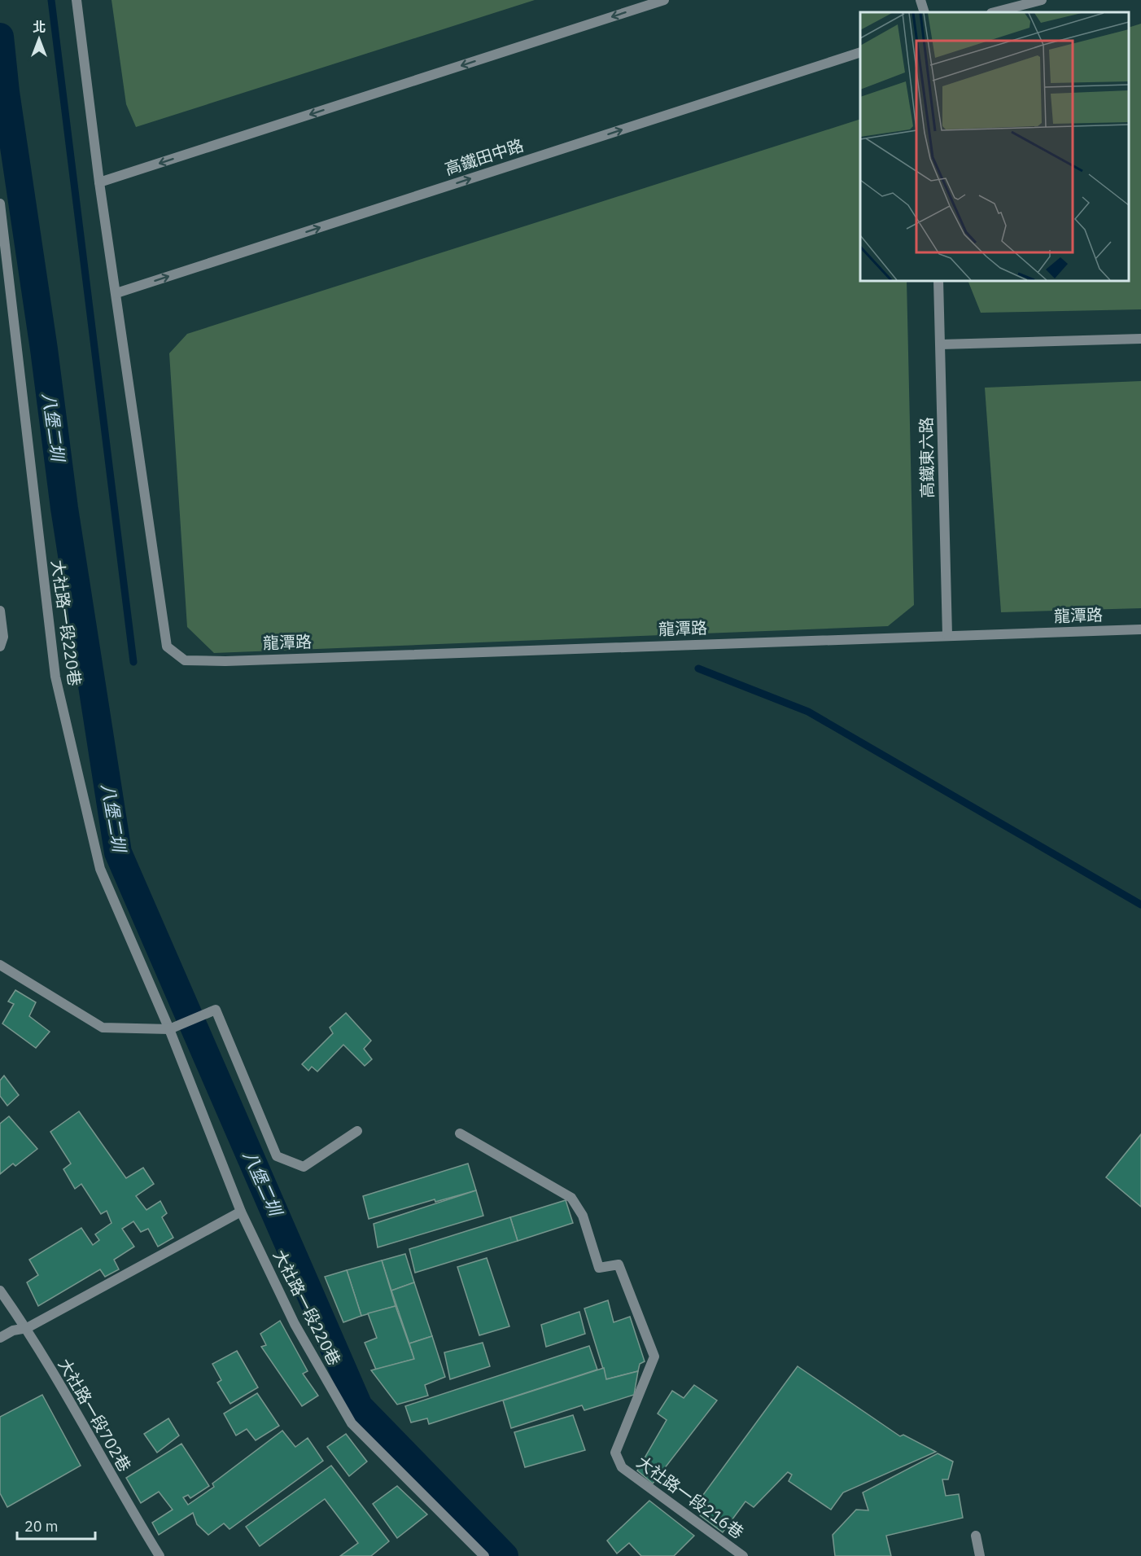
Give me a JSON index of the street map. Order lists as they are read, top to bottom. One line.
{"streets":{"street":["高鐵田中路","高鐵東六路","龍潭路","大社路一段220巷","大社路一段702巷","大社路一段216巷"]},"crossings":[["高鐵田中路","龍潭路"],["高鐵東六路","龍潭路"]],"one_way":["高鐵田中路"],"water":["八堡二圳"],"scale_bar":"20 m","north":"top"}
